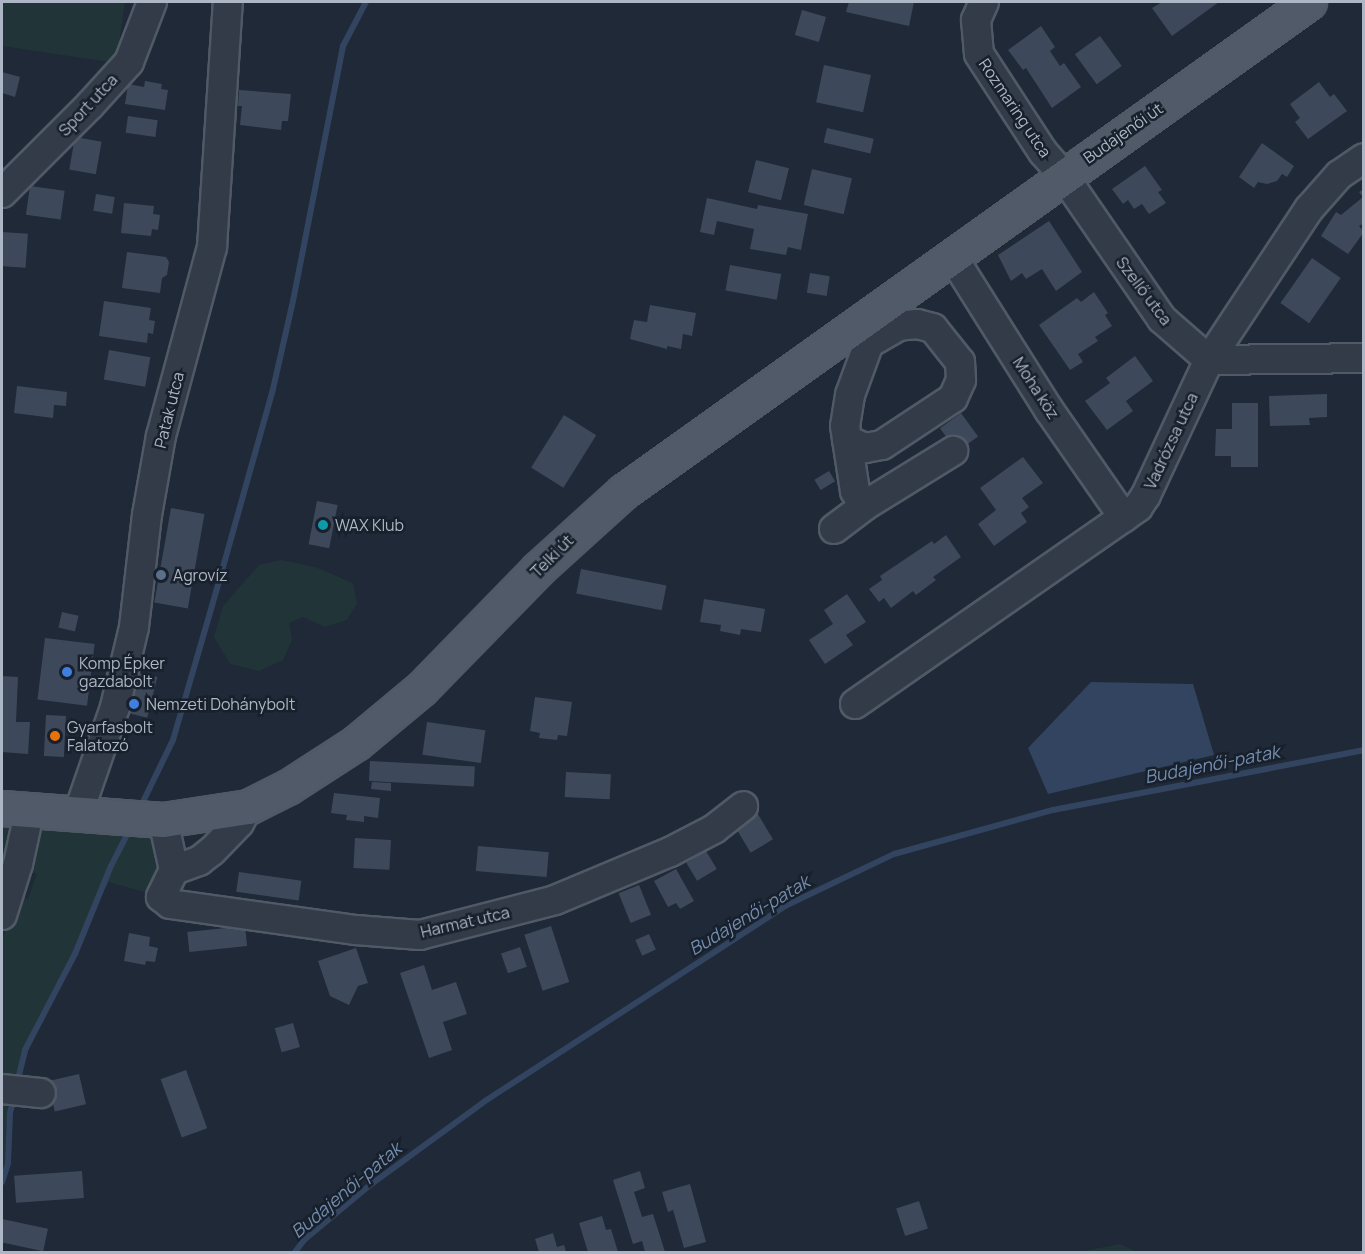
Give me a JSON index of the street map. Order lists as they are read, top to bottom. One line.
{"streets":{"main road":["Budajenői út","Telki út"],"street":["Sport utca","Rozmaring utca","Szellő utca","Moha köz","Patak utca","Vadrózsa utca","Harmat utca"]},"crossings":[["Rozmaring utca","Budajenői út"],["Rozmaring utca","Szellő utca"],["Budajenői út","Szellő utca"],["Budajenői út","Moha köz"],["Budajenői út","Telki út"],["Szellő utca","Vadrózsa utca"],["Moha köz","Vadrózsa utca"],["Moha köz","Telki út"],["Patak utca","Telki út"]],"water":["Budajenői-patak"],"places":["WAX Klub","Agrovíz","Komp Épker gazdabolt","Nemzeti Dohánybolt","Gyarfasbolt Falatozó"]}
